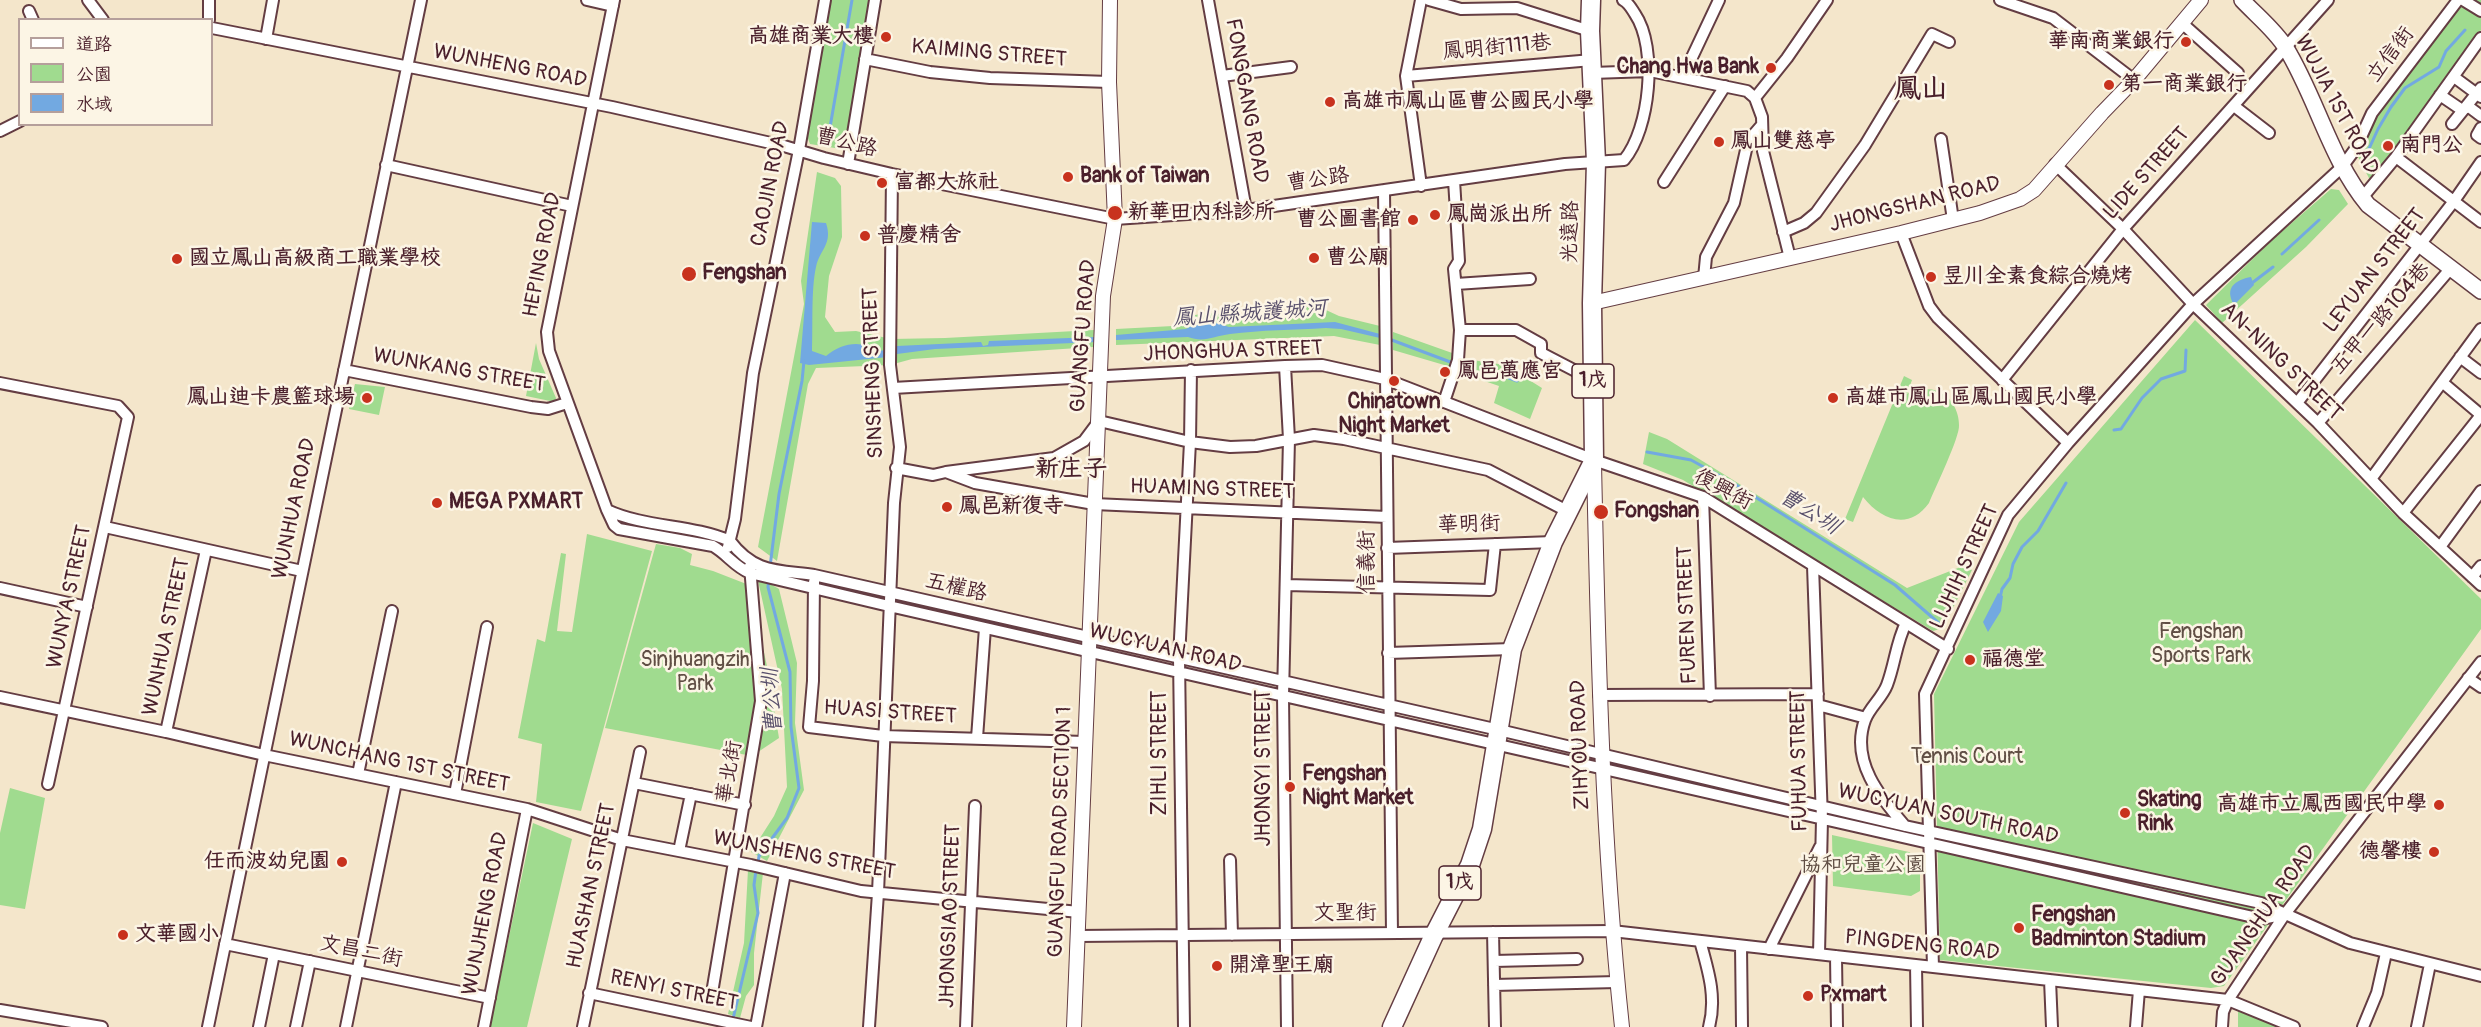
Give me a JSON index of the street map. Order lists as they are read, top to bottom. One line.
{"streets":{"main road":["WUJIA 1ST ROAD","光遠路","1戊"],"street":["鳳明街111巷","KAIMING STREET","立信街","WUNHENG ROAD","FONGGANG ROAD","曹公路","LIDE STREET","CAOJIN ROAD","JHONGSHAN ROAD","HEPING ROAD","LEYUAN STREET","五甲一路104巷","GUANGFU ROAD","JHONGHUA STREET","AN-NING STREET","WUNKANG STREET","SINSHENG STREET","HUAMING STREET","復興街","WUNHUA ROAD","華明街","信義街","LIJHIH STREET","五權路","WUNYA STREET","FUREN STREET","WUNHUA STREET","WUCYUAN ROAD","HUASI STREET","ZIHYOU ROAD","ZIHLI STREET","FUHUA STREET","WUNCHANG 1ST STREET","JHONGYI STREET","華北街","WUCYUAN SOUTH ROAD","GUANGFU ROAD SECTION 1","WUNSHENG STREET","HUASHAN STREET","WUNJHENG ROAD","文聖街","JHONGSIAO STREET","GUANGHUA ROAD","PINGDENG ROAD","文昌二街","RENYI STREET"]},"crossings":[["鳳明街111巷","曹公路"],["鳳明街111巷","1戊"],["KAIMING STREET","GUANGFU ROAD"],["立信街","WUJIA 1ST ROAD"],["立信街","LIJHIH STREET"],["WUNHENG ROAD","曹公路"],["WUNHENG ROAD","CAOJIN ROAD"],["WUNHENG ROAD","HEPING ROAD"],["WUNHENG ROAD","WUNHUA ROAD"],["FONGGANG ROAD","曹公路"],["WUJIA 1ST ROAD","LIDE STREET"],["WUJIA 1ST ROAD","LEYUAN STREET"],["WUJIA 1ST ROAD","五甲一路104巷"],["WUJIA 1ST ROAD","LIJHIH STREET"],["曹公路","CAOJIN ROAD"],["曹公路","光遠路"],["曹公路","GUANGFU ROAD"],["曹公路","SINSHENG STREET"],["曹公路","1戊"],["曹公路","信義街"],["LIDE STREET","AN-NING STREET"],["CAOJIN ROAD","HEPING ROAD"],["CAOJIN ROAD","WUCYUAN ROAD"],["JHONGSHAN ROAD","光遠路"],["JHONGSHAN ROAD","AN-NING STREET"],["JHONGSHAN ROAD","1戊"],["光遠路","1戊"],["HEPING ROAD","WUNKANG STREET"],["HEPING ROAD","WUCYUAN ROAD"],["LEYUAN STREET","AN-NING STREET"],["五甲一路104巷","AN-NING STREET"],["GUANGFU ROAD","JHONGHUA STREET"],["GUANGFU ROAD","HUAMING STREET"],["GUANGFU ROAD","五權路"],["GUANGFU ROAD","WUCYUAN ROAD"],["GUANGFU ROAD","GUANGFU ROAD SECTION 1"],["JHONGHUA STREET","SINSHENG STREET"],["JHONGHUA STREET","1戊"],["JHONGHUA STREET","復興街"],["JHONGHUA STREET","信義街"],["JHONGHUA STREET","ZIHYOU ROAD"],["JHONGHUA STREET","ZIHLI STREET"],["JHONGHUA STREET","JHONGYI STREET"],["AN-NING STREET","LIJHIH STREET"],["WUNKANG STREET","WUNHUA ROAD"],["SINSHENG STREET","HUAMING STREET"],["SINSHENG STREET","五權路"],["SINSHENG STREET","WUCYUAN ROAD"],["SINSHENG STREET","HUASI STREET"],["SINSHENG STREET","WUNSHENG STREET"],["1戊","復興街"],["1戊","華明街"],["1戊","WUCYUAN ROAD"],["1戊","ZIHYOU ROAD"],["1戊","文聖街"],["HUAMING STREET","信義街"],["HUAMING STREET","ZIHLI STREET"],["HUAMING STREET","JHONGYI STREET"],["復興街","LIJHIH STREET"],["復興街","FUREN STREET"],["復興街","ZIHYOU ROAD"],["復興街","FUHUA STREET"],["WUNHUA ROAD","WUNCHANG 1ST STREET"],["WUNHUA ROAD","文昌二街"],["華明街","信義街"],["信義街","WUCYUAN ROAD"],["信義街","文聖街"],["LIJHIH STREET","WUCYUAN SOUTH ROAD"],["LIJHIH STREET","PINGDENG ROAD"],["五權路","WUCYUAN ROAD"],["五權路","HUASI STREET"],["五權路","GUANGFU ROAD SECTION 1"],["WUNYA STREET","WUNCHANG 1ST STREET"],["WUNHUA STREET","WUNCHANG 1ST STREET"],["WUCYUAN ROAD","HUASI STREET"],["WUCYUAN ROAD","ZIHYOU ROAD"],["WUCYUAN ROAD","ZIHLI STREET"],["WUCYUAN ROAD","JHONGYI STREET"],["WUCYUAN ROAD","華北街"],["WUCYUAN ROAD","WUCYUAN SOUTH ROAD"],["WUCYUAN ROAD","GUANGFU ROAD SECTION 1"],["HUASI STREET","GUANGFU ROAD SECTION 1"],["ZIHYOU ROAD","WUCYUAN SOUTH ROAD"],["ZIHYOU ROAD","文聖街"],["ZIHYOU ROAD","PINGDENG ROAD"],["ZIHLI STREET","文聖街"],["FUHUA STREET","WUCYUAN SOUTH ROAD"],["FUHUA STREET","PINGDENG ROAD"],["WUNCHANG 1ST STREET","WUNSHENG STREET"],["WUNCHANG 1ST STREET","WUNJHENG ROAD"],["JHONGYI STREET","文聖街"],["華北街","WUNSHENG STREET"],["WUCYUAN SOUTH ROAD","GUANGHUA ROAD"],["GUANGFU ROAD SECTION 1","WUNSHENG STREET"],["GUANGFU ROAD SECTION 1","文聖街"],["WUNSHENG STREET","HUASHAN STREET"],["WUNSHENG STREET","WUNJHENG ROAD"],["WUNSHENG STREET","JHONGSIAO STREET"],["HUASHAN STREET","RENYI STREET"],["WUNJHENG ROAD","文昌二街"],["文聖街","PINGDENG ROAD"],["GUANGHUA ROAD","PINGDENG ROAD"]],"districts":["鳳山","新庄子"],"water":["鳳山縣城護城河","曹公圳"],"parks":["Fengshan Sports Park","Sinjhuangzih Park","Tennis Court","協和兒童公園"],"places":["高雄商業大樓","華南商業銀行","Chang Hwa Bank","第一商業銀行","高雄市鳳山區曹公國民小學","鳳山雙慈亭","南門公","Bank of Taiwan","富都大旅社","新華田內科診所","鳳崗派出所","曹公圖書館","普慶精舍","曹公廟","國立鳳山高級商工職業學校","Fengshan","昱川全素食綜合燒烤","鳳邑萬應宮","Chinatown Night Market","鳳山迪卡農籃球場","高雄市鳳山區鳳山國民小學","MEGA PXMART","鳳邑新復寺","Fongshan","福德堂","Fengshan Night Market","高雄市立鳳西國民中學","Skating Rink","德馨樓","任而波幼兒園","Fengshan Badminton Stadium","文華國小","開漳聖王廟","Pxmart"],"legend":["道路","公園","水域"]}
